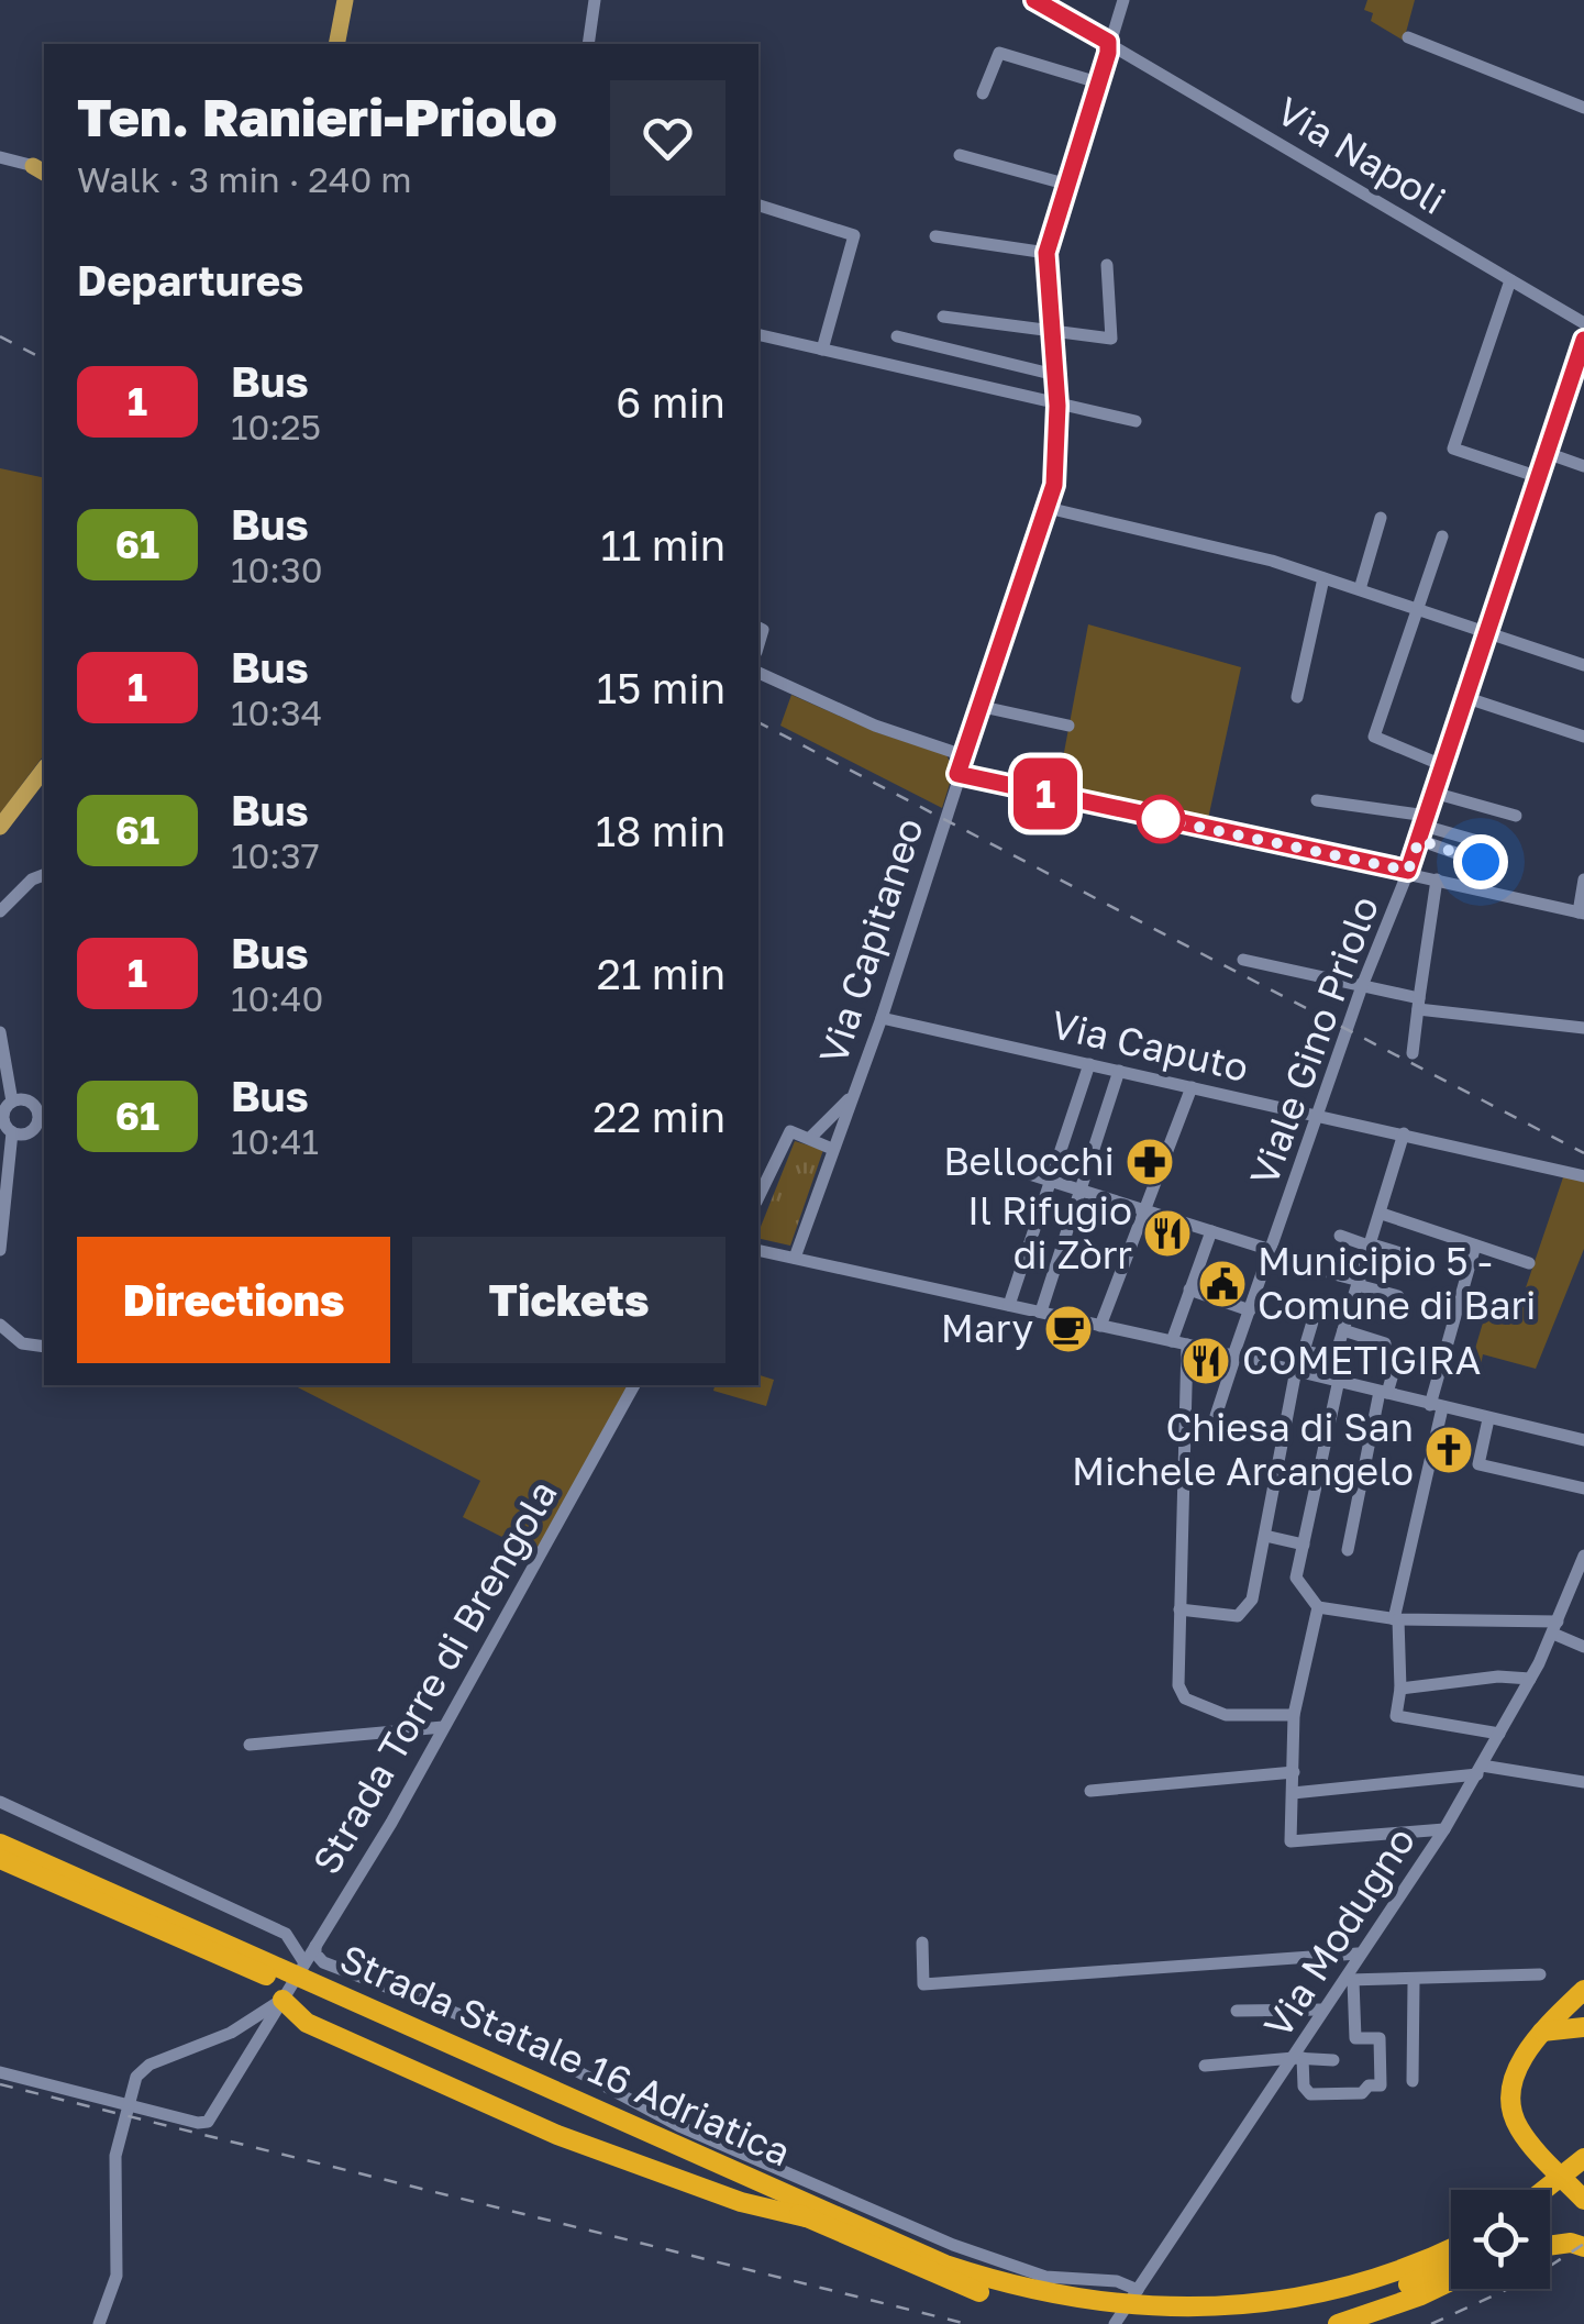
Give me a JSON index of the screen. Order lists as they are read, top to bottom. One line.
{"streets":{"highway":["Strada Statale 16 Adriatica"],"street":["Via Napoli","Via Capitaneo","Viale Gino Priolo","Via Caputo","Strada Torre di Brengola","Via Modugno"]},"crossings":[["Via Napoli","Via Capitaneo"],["Via Capitaneo","Via Caputo"],["Viale Gino Priolo","Via Caputo"],["Strada Torre di Brengola","Strada Statale 16 Adriatica"],["Via Modugno","Strada Statale 16 Adriatica"]],"places":{"pharmacy":["Bellocchi"],"restaurant":["Il Rifugio di Zòrr","COMETIGIRA"],"public building":["Municipio 5 - Comune di Bari"],"cafe":["Mary"],"church":["Chiesa di San Michele Arcangelo"]},"lines":["bus line 1"],"page":{"on_map":"1","heading":[["Ten. Ranieri-Priolo","Walk · 3 min · 240 m"],"Departures"],"list":[{"mark":"1","name":"Bus","note":"10:25","value":"6 min"},{"mark":"61","name":"Bus","note":"10:30","value":"11 min"},{"mark":"1","name":"Bus","note":"10:34","value":"15 min"},{"mark":"61","name":"Bus","note":"10:37","value":"18 min"},{"mark":"1","name":"Bus","note":"10:40","value":"21 min"},{"mark":"61","name":"Bus","note":"10:41","value":"22 min"}],"buttons":["Directions","Tickets"]}}
